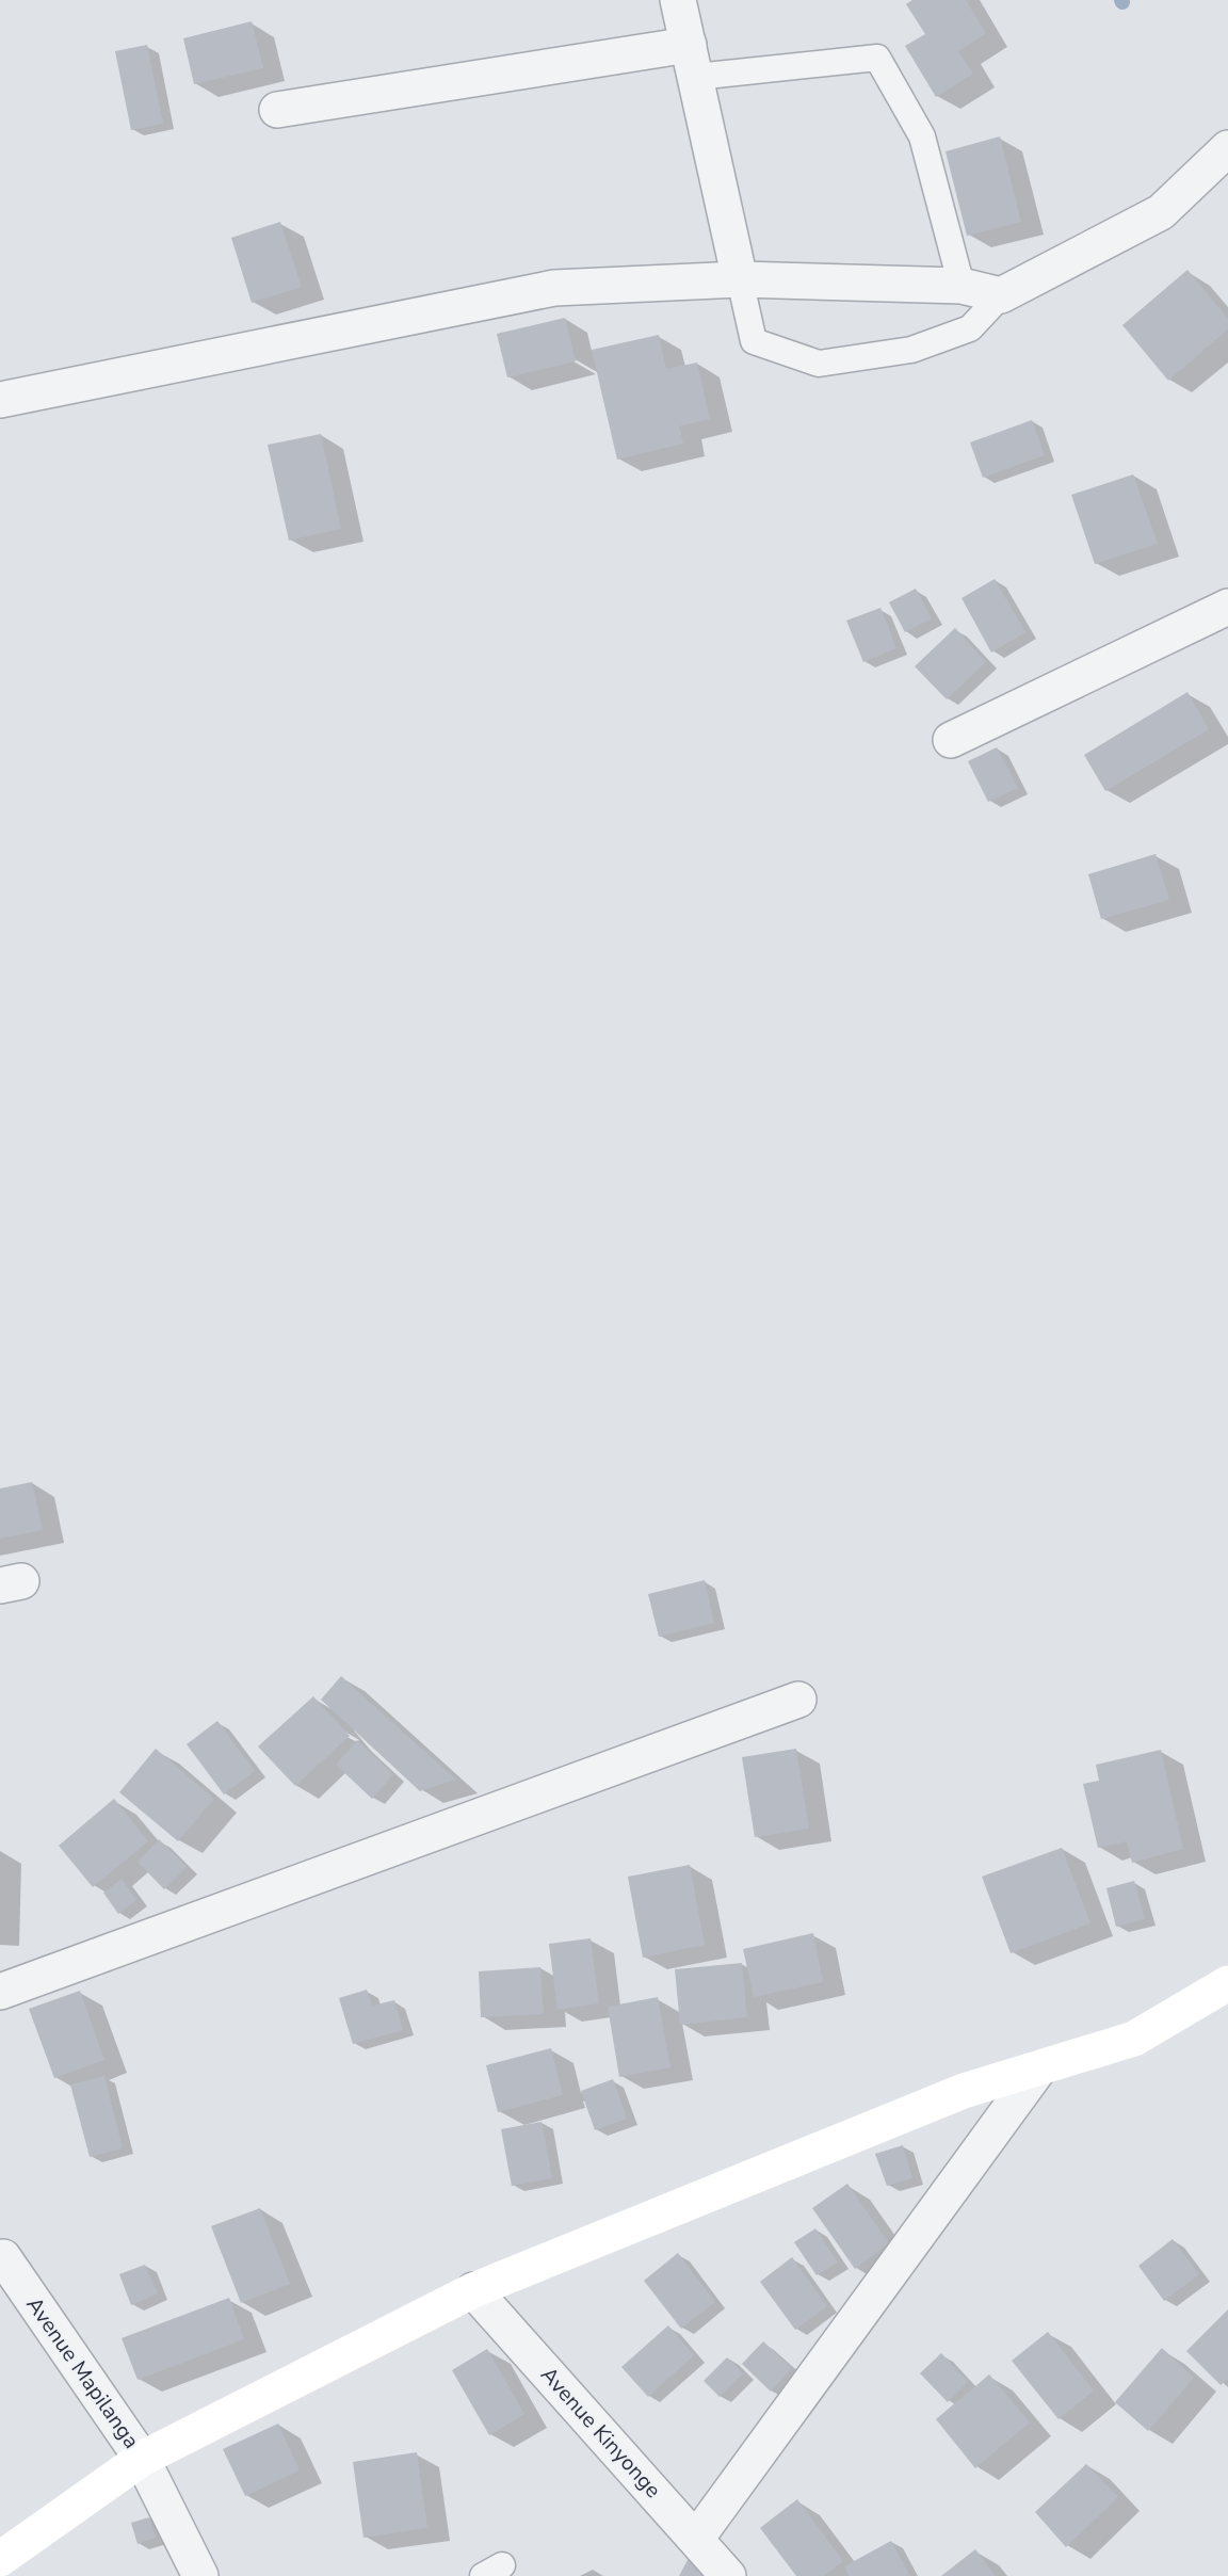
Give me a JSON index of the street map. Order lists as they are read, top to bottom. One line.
{"streets":{"street":["Avenue Mapilanga","Avenue Kinyonge"]}}
